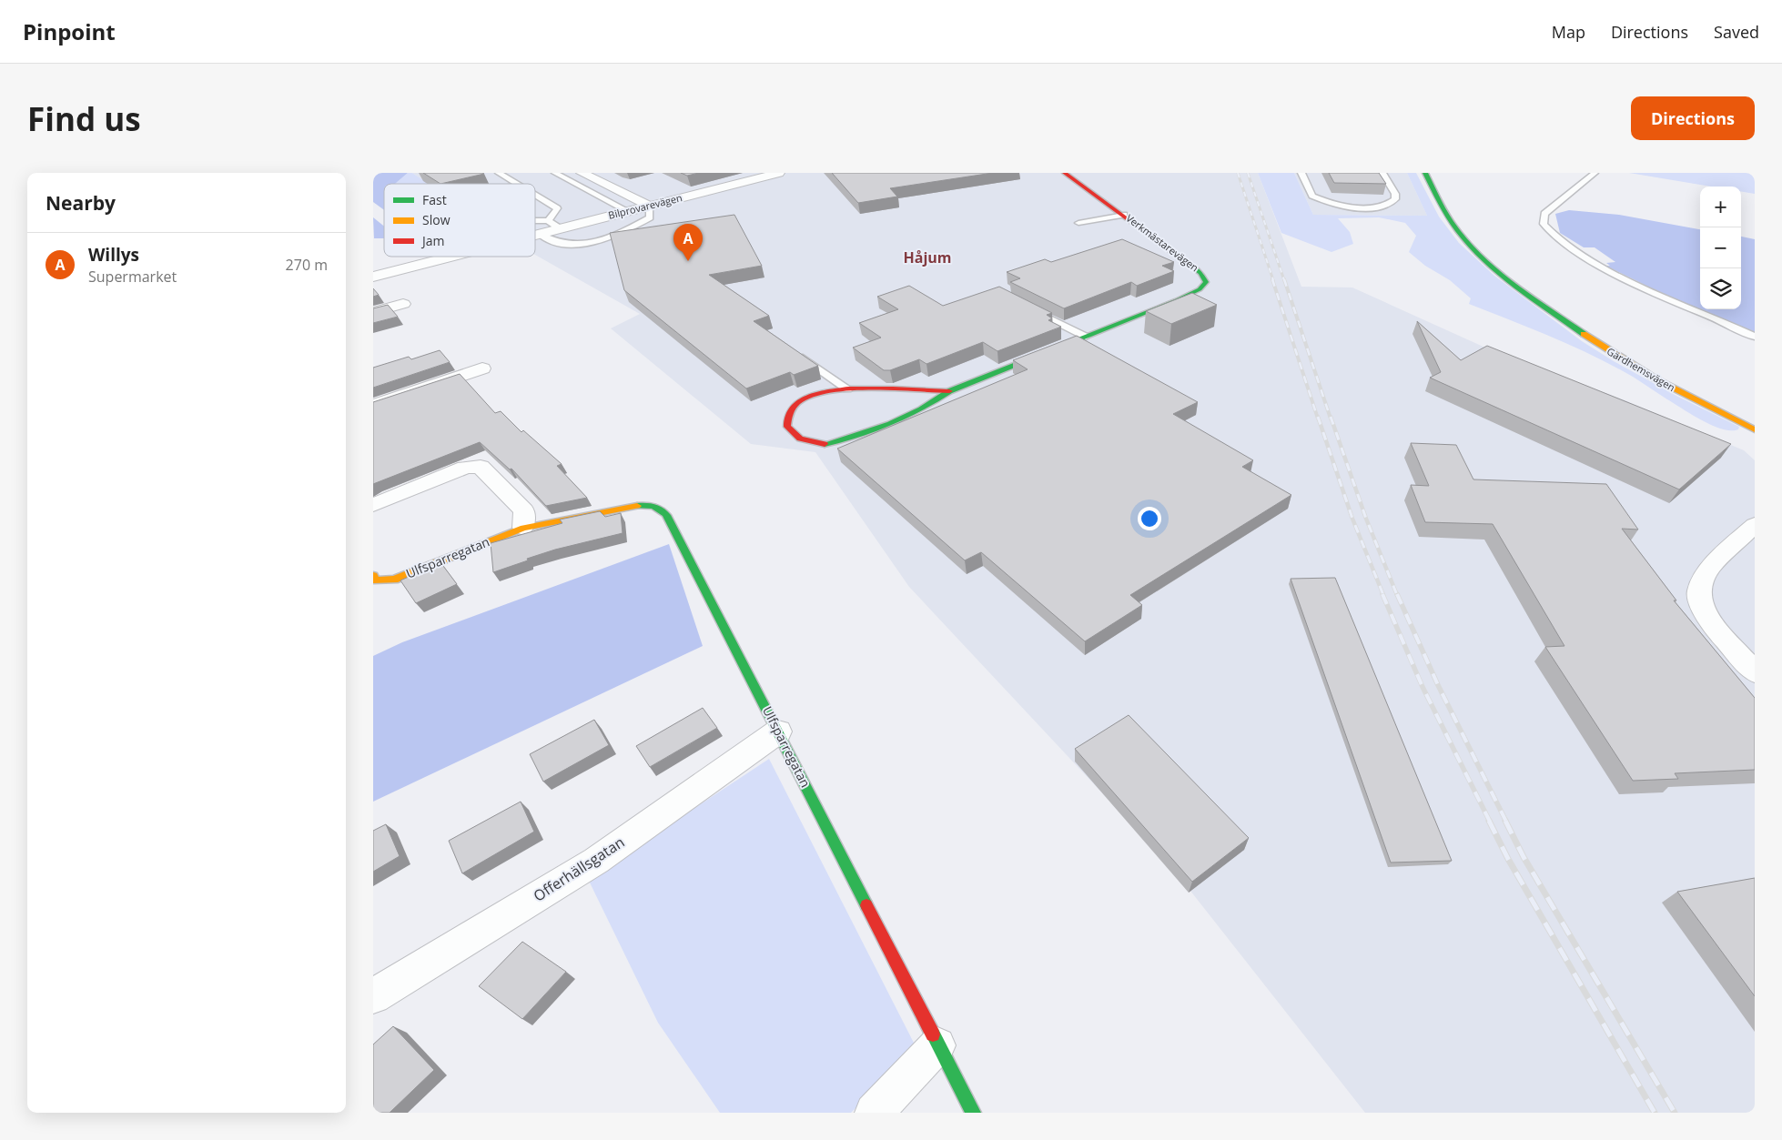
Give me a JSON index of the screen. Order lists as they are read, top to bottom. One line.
{"streets":{"street":["Bilprovarevägen","Verkmästarevägen","Gärdhemsvägen","Ulfsparregatan","Offerhällsgatan"]},"crossings":[["Ulfsparregatan","Offerhällsgatan"]],"districts":["Håjum"],"legend":["Fast","Slow","Jam"],"page":{"header":"Pinpoint","nav":["Map","Directions","Saved"],"buttons":"Directions","title":"Find us","heading":"Nearby","map_buttons":["+","−"],"pins":"A","list":[{"mark":"A","name":"Willys","note":"Supermarket","value":"270 m"}]}}
